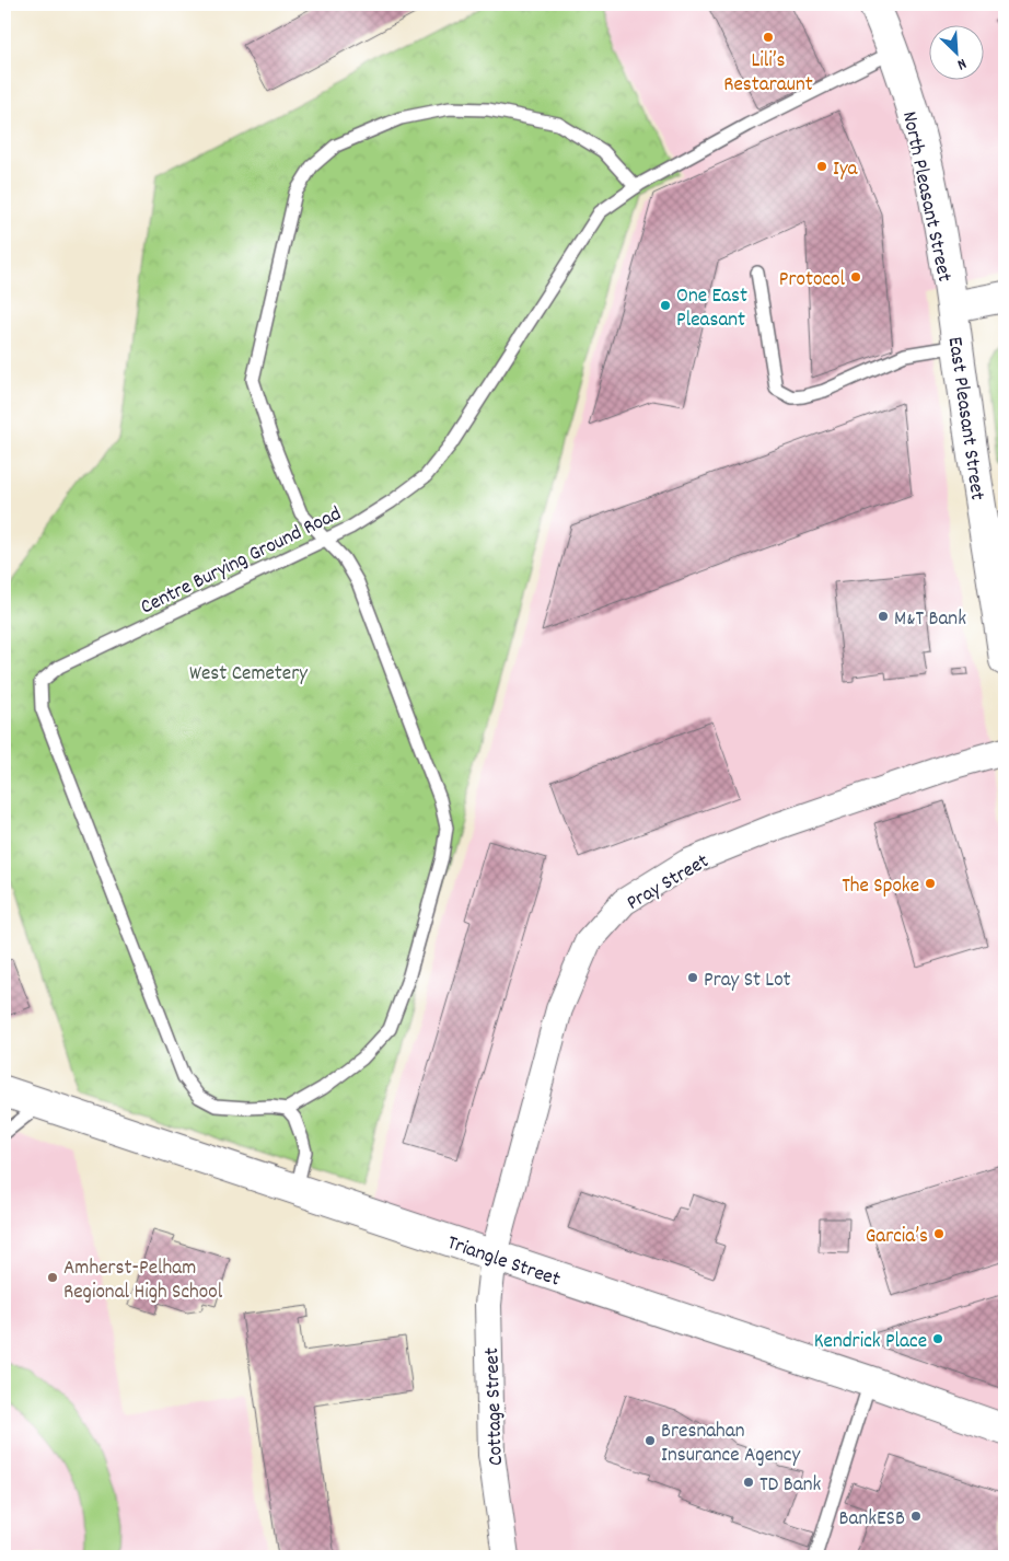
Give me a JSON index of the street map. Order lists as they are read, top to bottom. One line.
{"streets":{"main road":["North Pleasant Street","East Pleasant Street","Triangle Street"],"street":["Pray Street","Cottage Street"],"lane":["Centre Burying Ground Road"]},"crossings":[["North Pleasant Street","East Pleasant Street"],["North Pleasant Street","Centre Burying Ground Road"],["Pray Street","Triangle Street"],["Pray Street","Cottage Street"],["Triangle Street","Cottage Street"]],"parks":["West Cemetery"],"places":["Lili’s Restaraunt","Iya","Protocol","One East Pleasant","M&T Bank","The Spoke","Pray St Lot","Garcia’s","Amherst-Pelham Regional High School","Kendrick Place","Bresnahan Insurance Agency","TD Bank","BankESB"],"north":"bottom right"}
